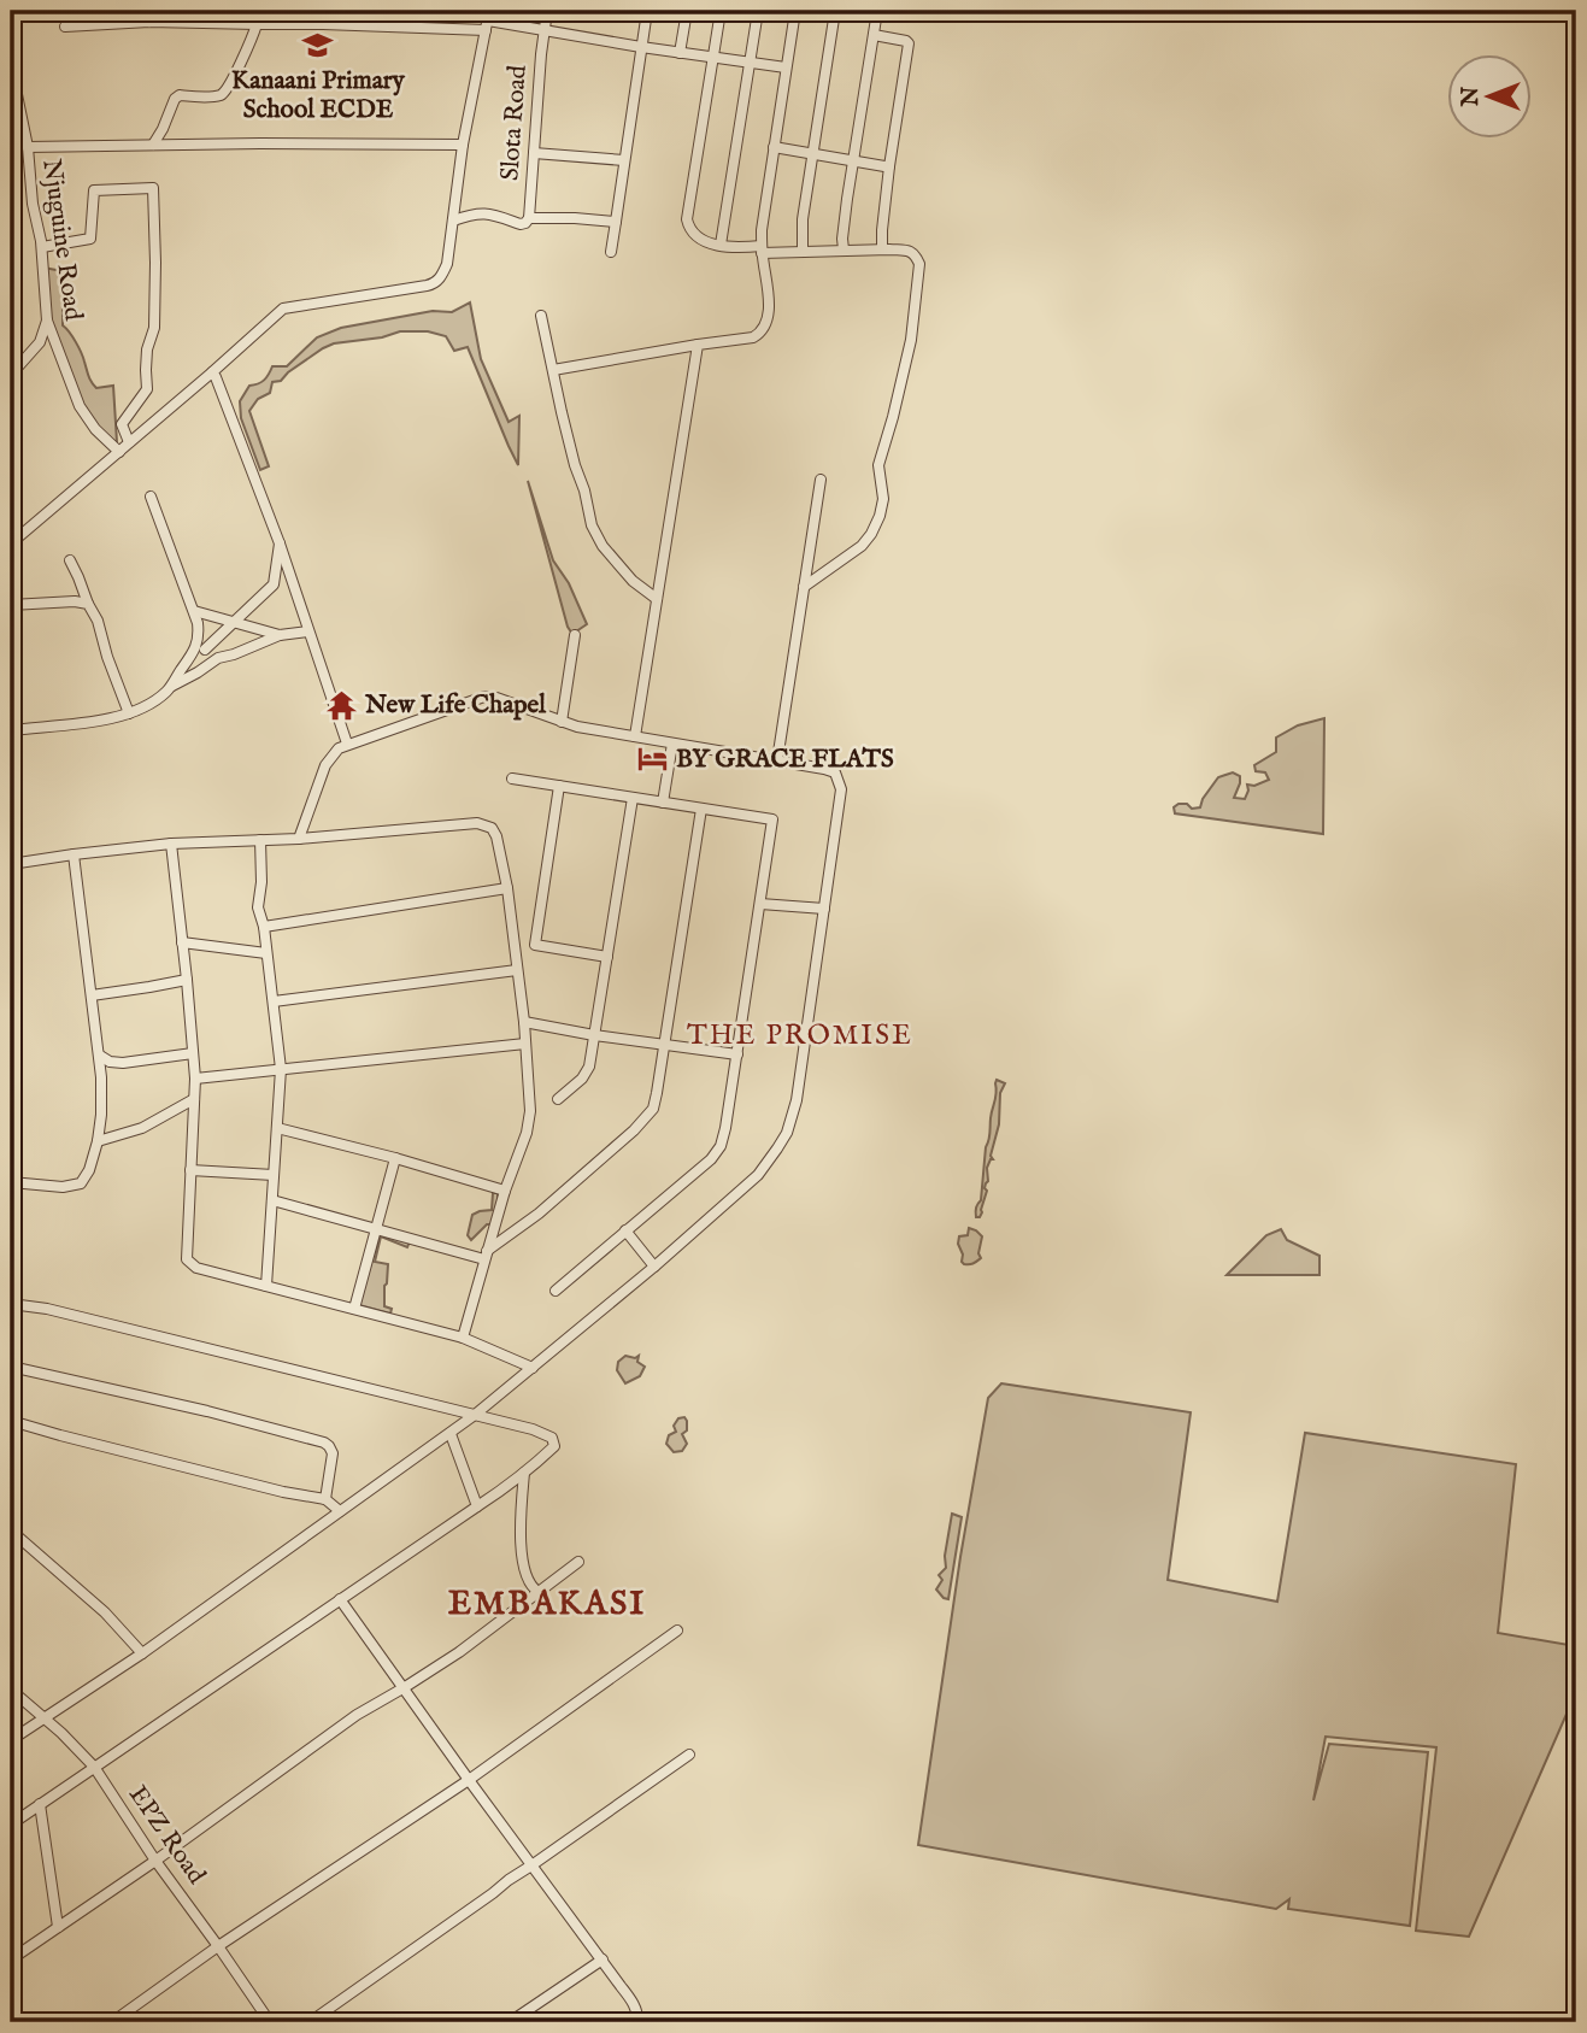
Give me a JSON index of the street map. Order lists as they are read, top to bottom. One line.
{"streets":{"street":["Slota Road","Njuguine Road","EPZ Road"]},"districts":["THE PROMISE","EMBAKASI"],"places":{"school or university":["Kanaani Primary School ECDE"],"temple":["New Life Chapel"],"hotel":["BY GRACE FLATS"]},"north":"left"}
